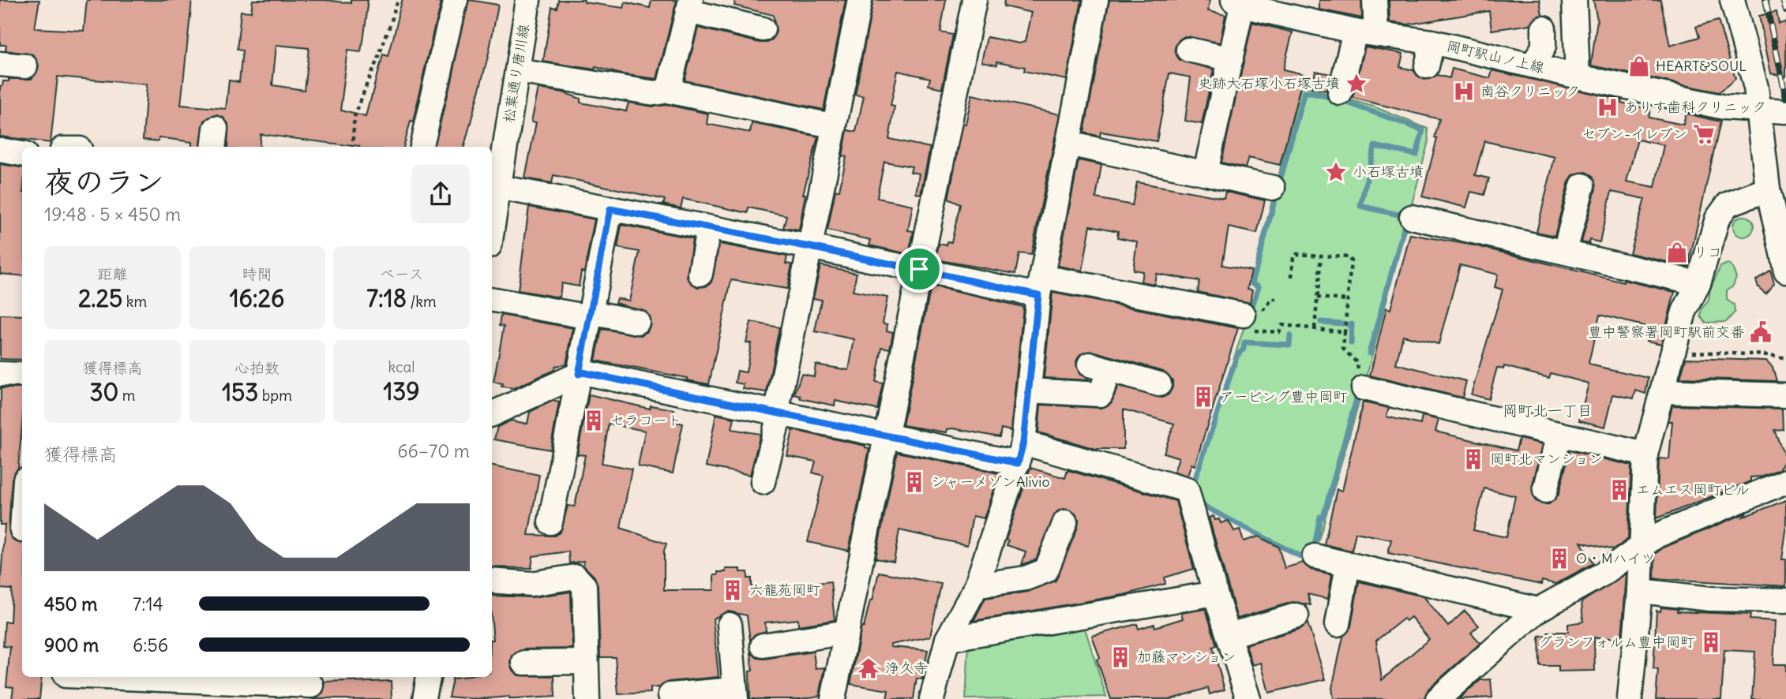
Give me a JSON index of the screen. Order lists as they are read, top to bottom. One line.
{"streets":{"street":["岡町駅山ノ上線","松葉通り唐川線"]},"districts":["岡町北一丁目"],"places":{"shop":["HEART&SOUL","リコ"],"place":["史跡大石塚小石塚古墳","小石塚古墳"],"hospital":["南谷クリニック","ありす歯科クリニック"],"supermarket":["セブン-イレブン"],"public building":["豊中警察署岡町駅前交番"],"building":["アービング豊中岡町","セラコート","岡町北マンション","シャーメゾンAlivio","エムエス岡町ビル","O・Mハイツ","六龍苑岡町","グランフォルム豊中岡町","加藤マンション"],"temple":["浄久寺"]},"page":{"heading":["夜のラン","19:48 · 5 × 450 m"],"stats":[["距離","2.25 km"],["時間","16:26"],["ペース","7:18 /km"],["獲得標高","30 m"],["心拍数","153 bpm"],["kcal","139"]],"chart":["獲得標高","66–70 m"],"list":[{"name":"450 m","note":"7:14"},{"name":"900 m","note":"6:56"}]}}
